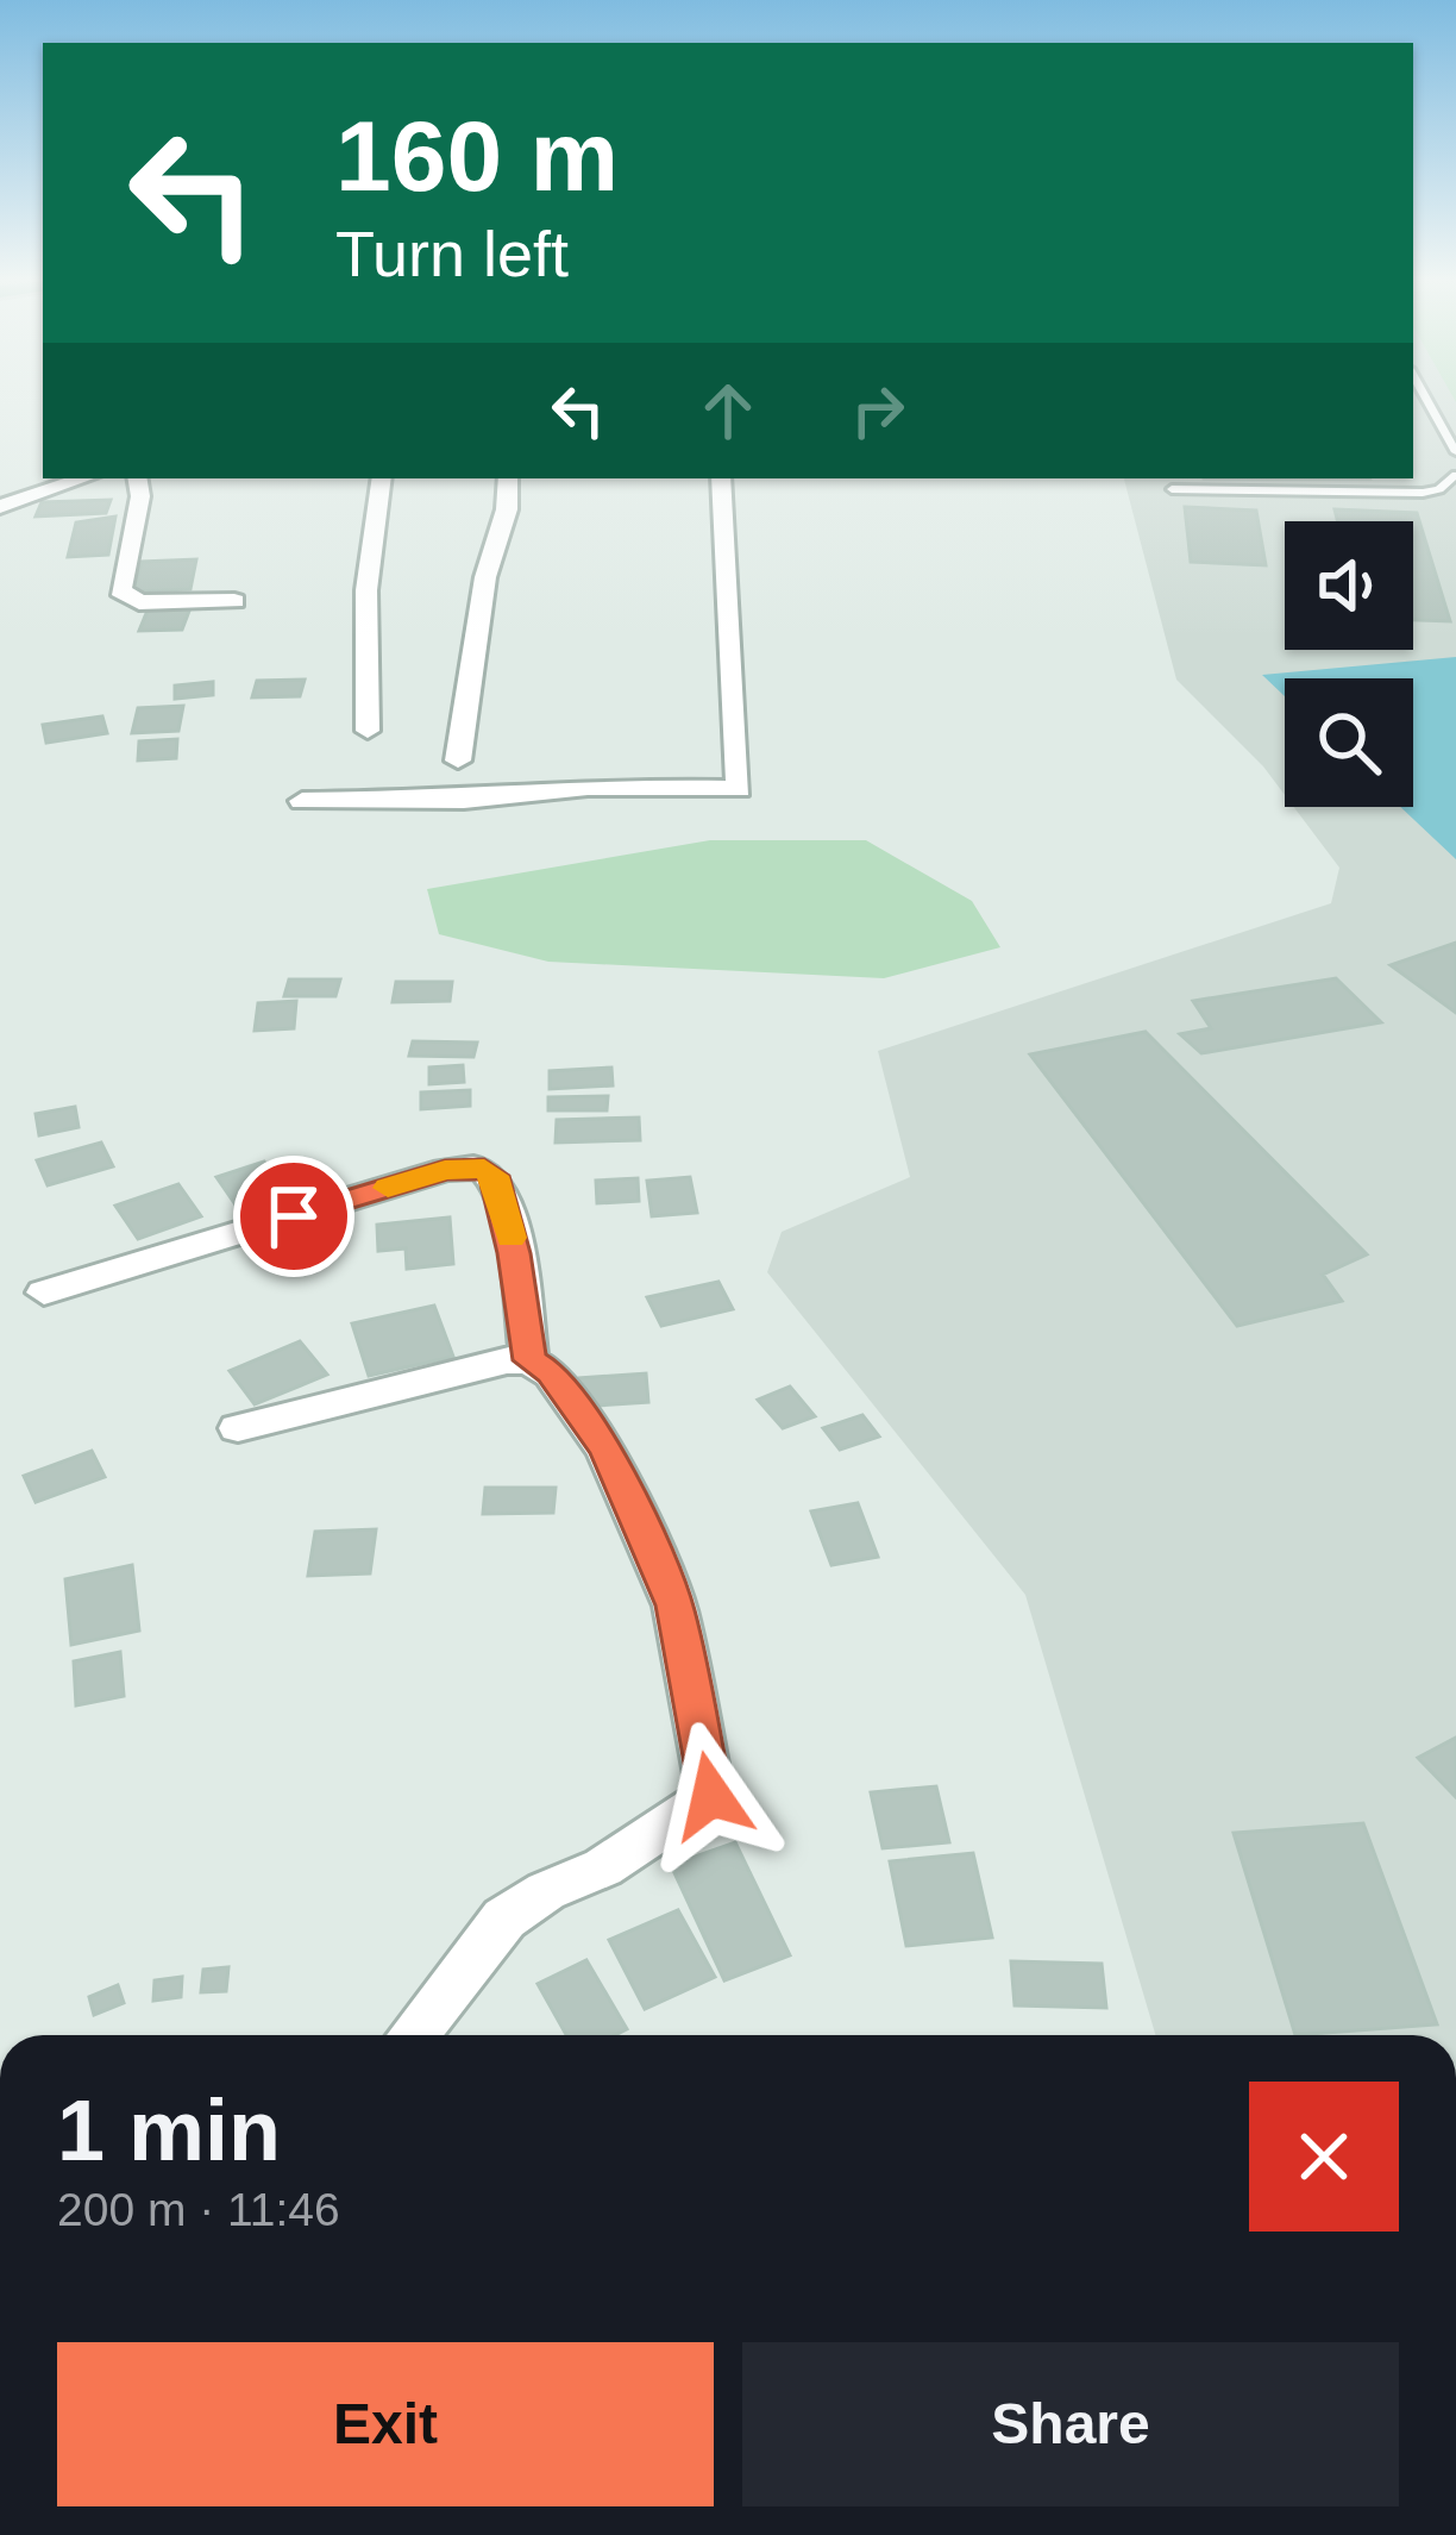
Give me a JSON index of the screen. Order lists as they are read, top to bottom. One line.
{"page":{"turn":["160 m","Turn left"],"heading":["1 min","200 m · 11:46"],"buttons":["Exit","Share"]}}
